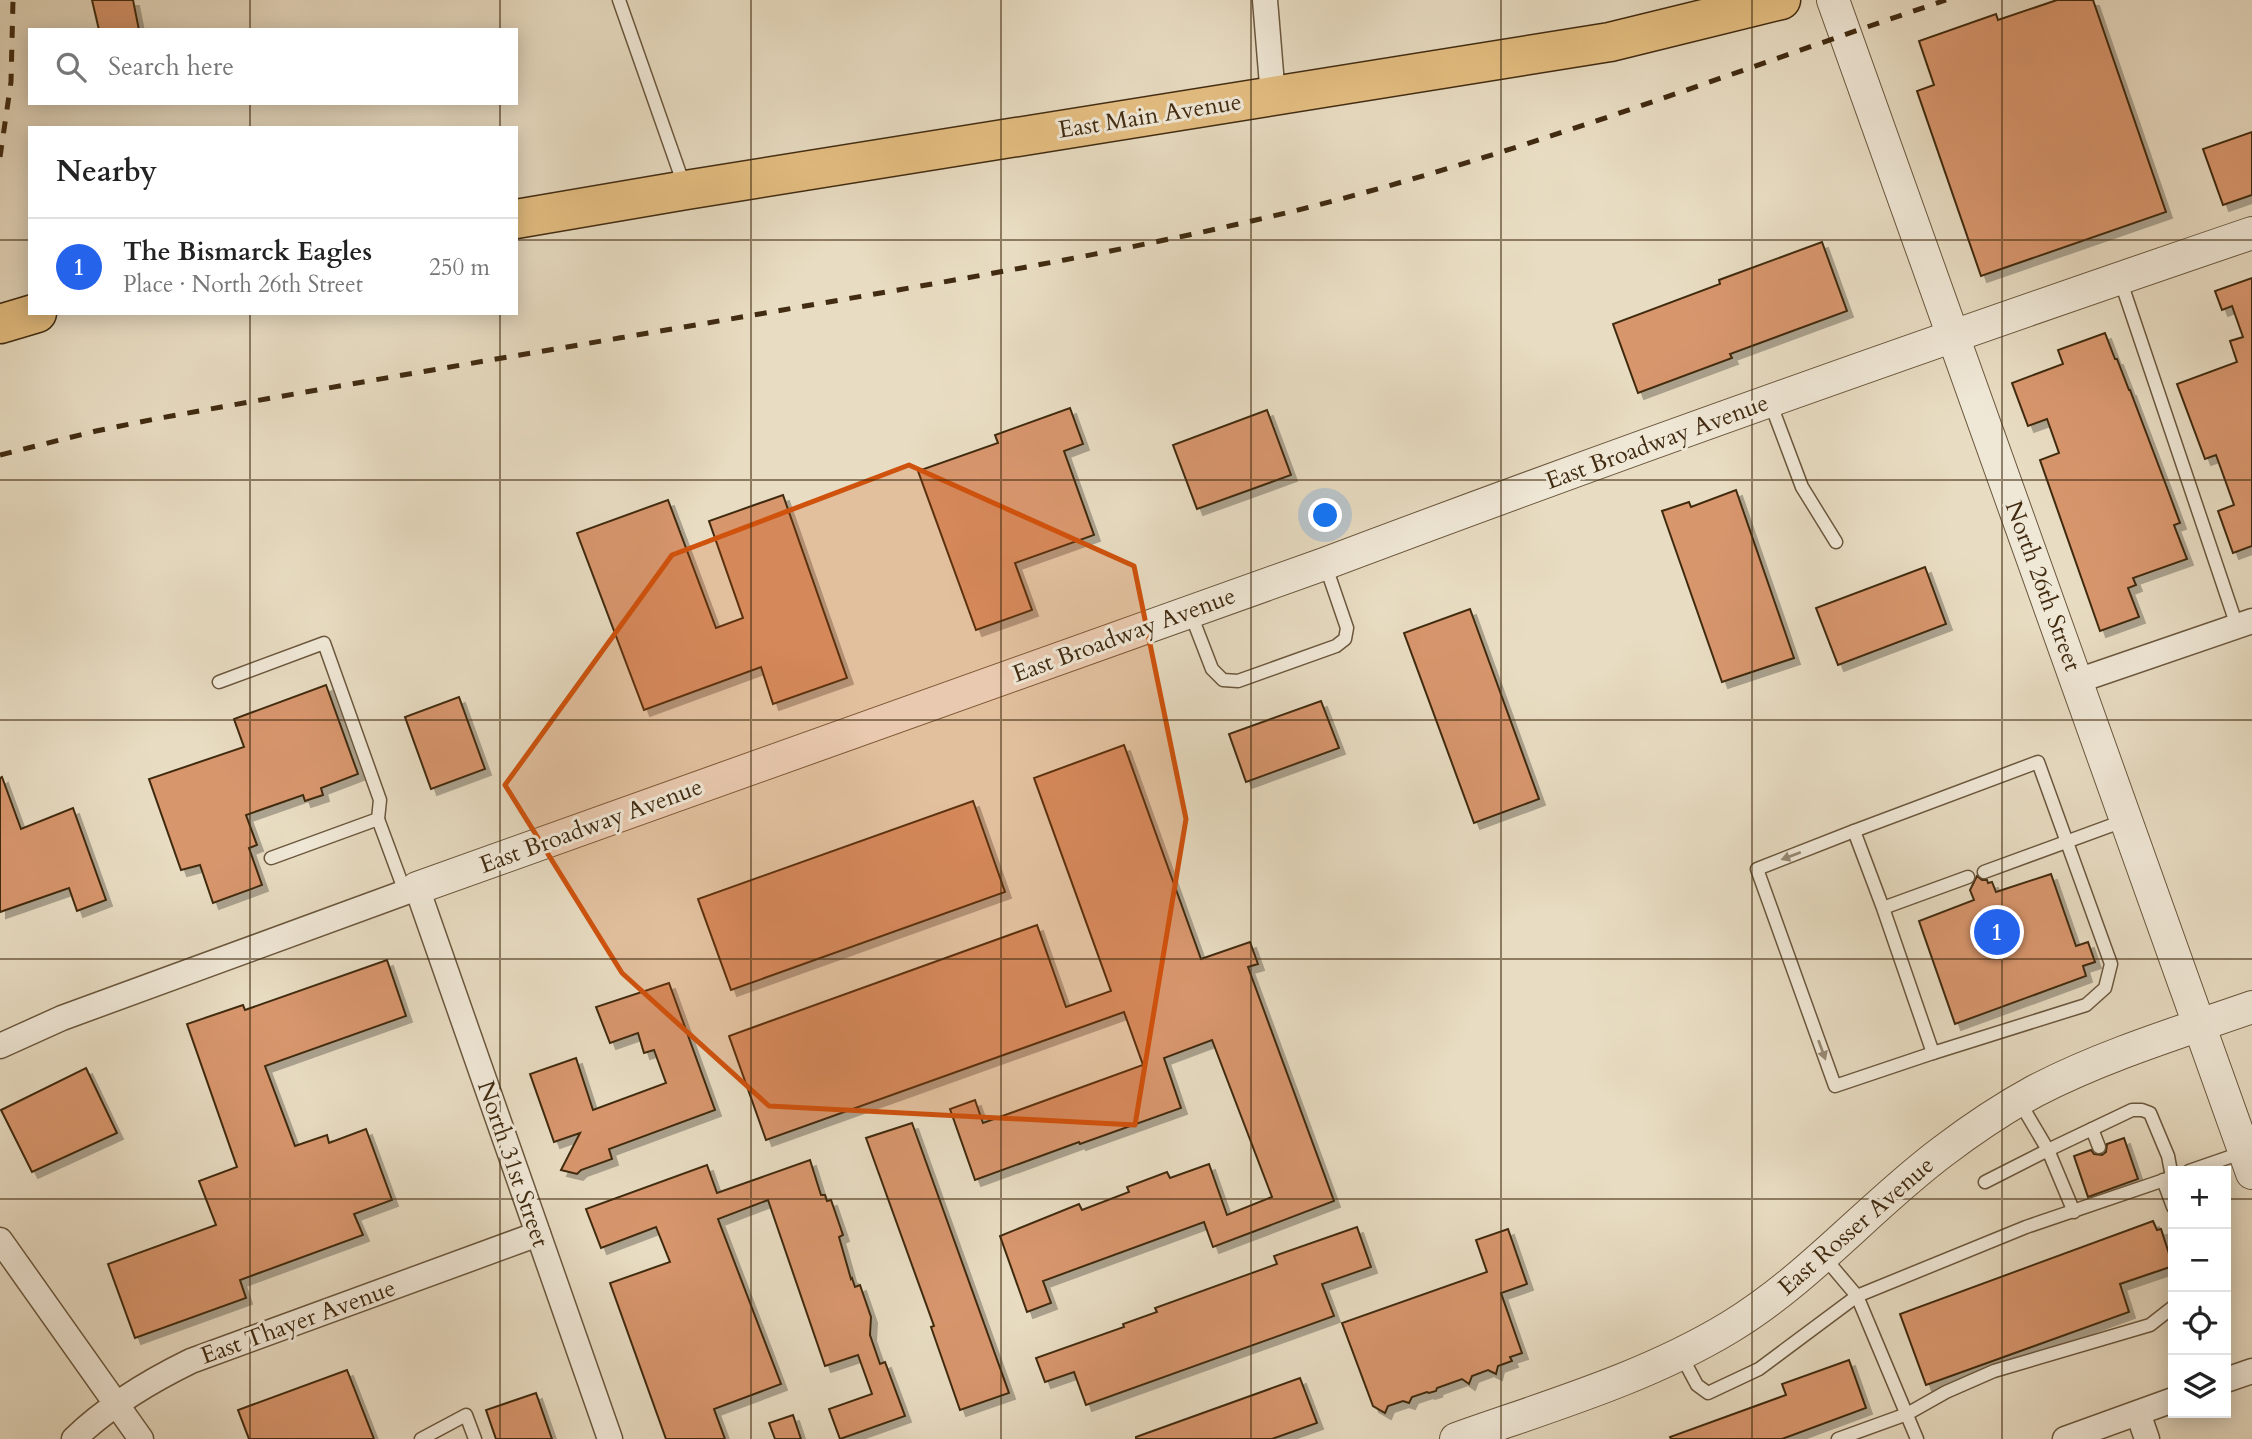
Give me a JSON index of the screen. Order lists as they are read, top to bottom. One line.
{"streets":{"main road":["East Main Avenue"],"street":["East Broadway Avenue","North 26th Street","North 31st Street","East Rosser Avenue","East Thayer Avenue"]},"crossings":[["East Broadway Avenue","North 26th Street"],["East Broadway Avenue","North 31st Street"],["North 26th Street","East Rosser Avenue"],["North 31st Street","East Thayer Avenue"]],"page":{"search":"Search here","heading":"Nearby","list":[{"mark":"1","name":"The Bismarck Eagles","note":"Place · North 26th Street","value":"250 m"}],"pins":"1","map_buttons":["+","−"]}}
